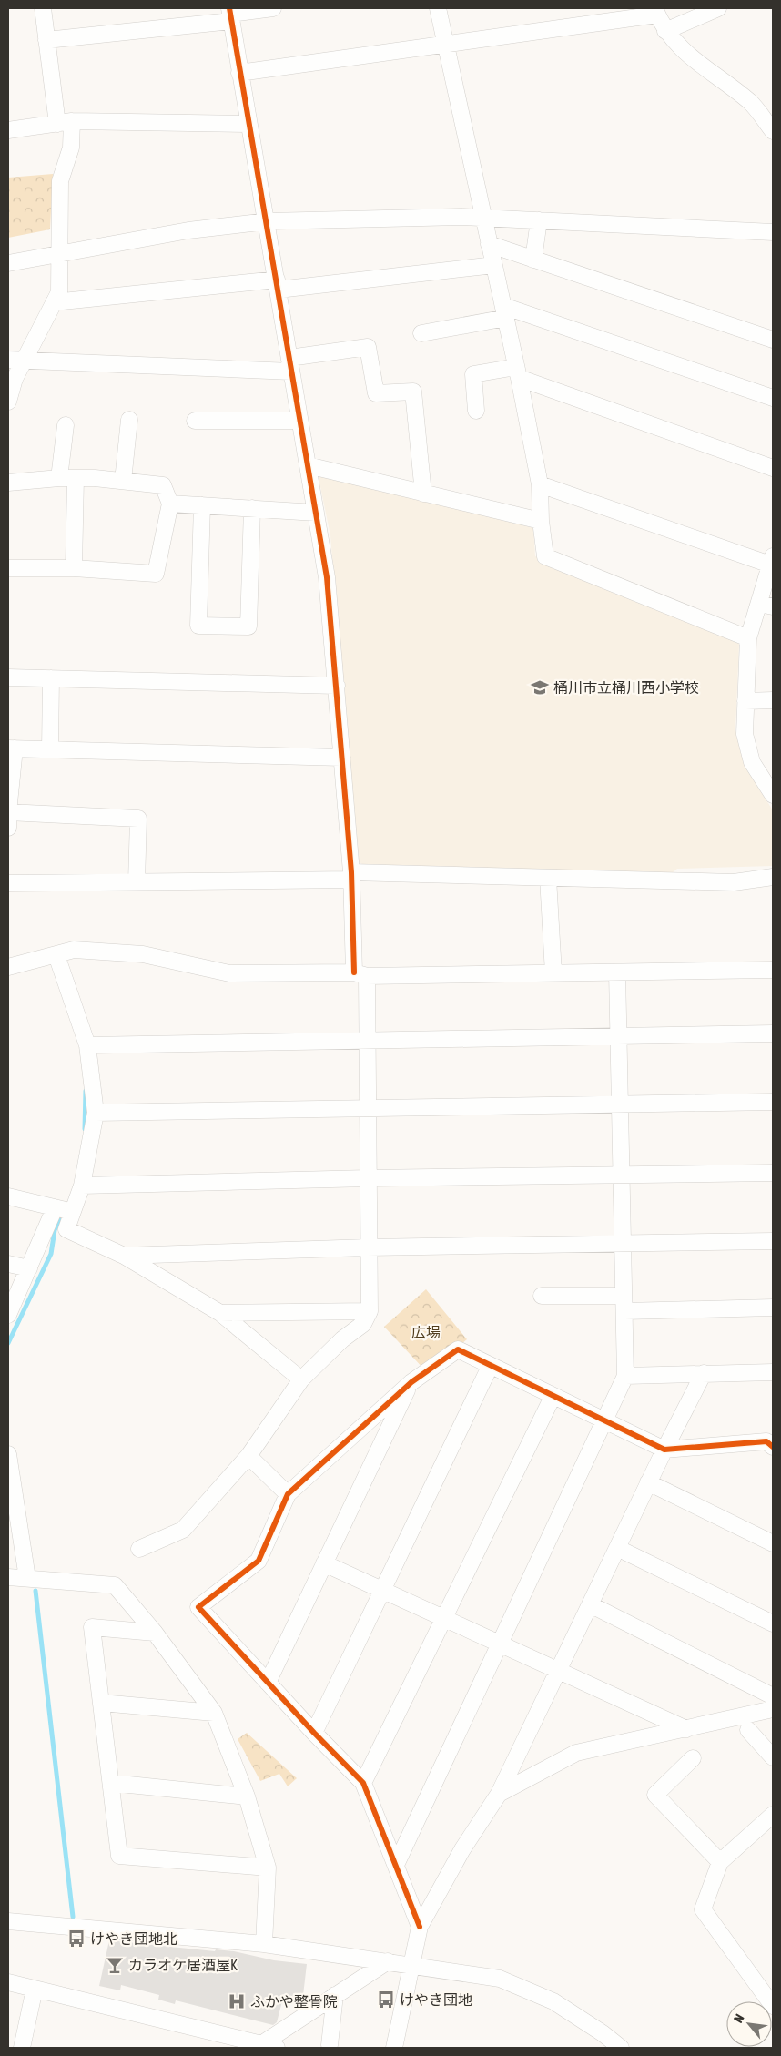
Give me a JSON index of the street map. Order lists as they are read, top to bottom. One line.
{"parks":["広場"],"places":{"school or university":["桶川市立桶川西小学校"],"bus stop":["けやき団地北","けやき団地"],"bar":["カラオケ居酒屋K"],"hospital":["ふかや整骨院"]},"north":"top left"}
